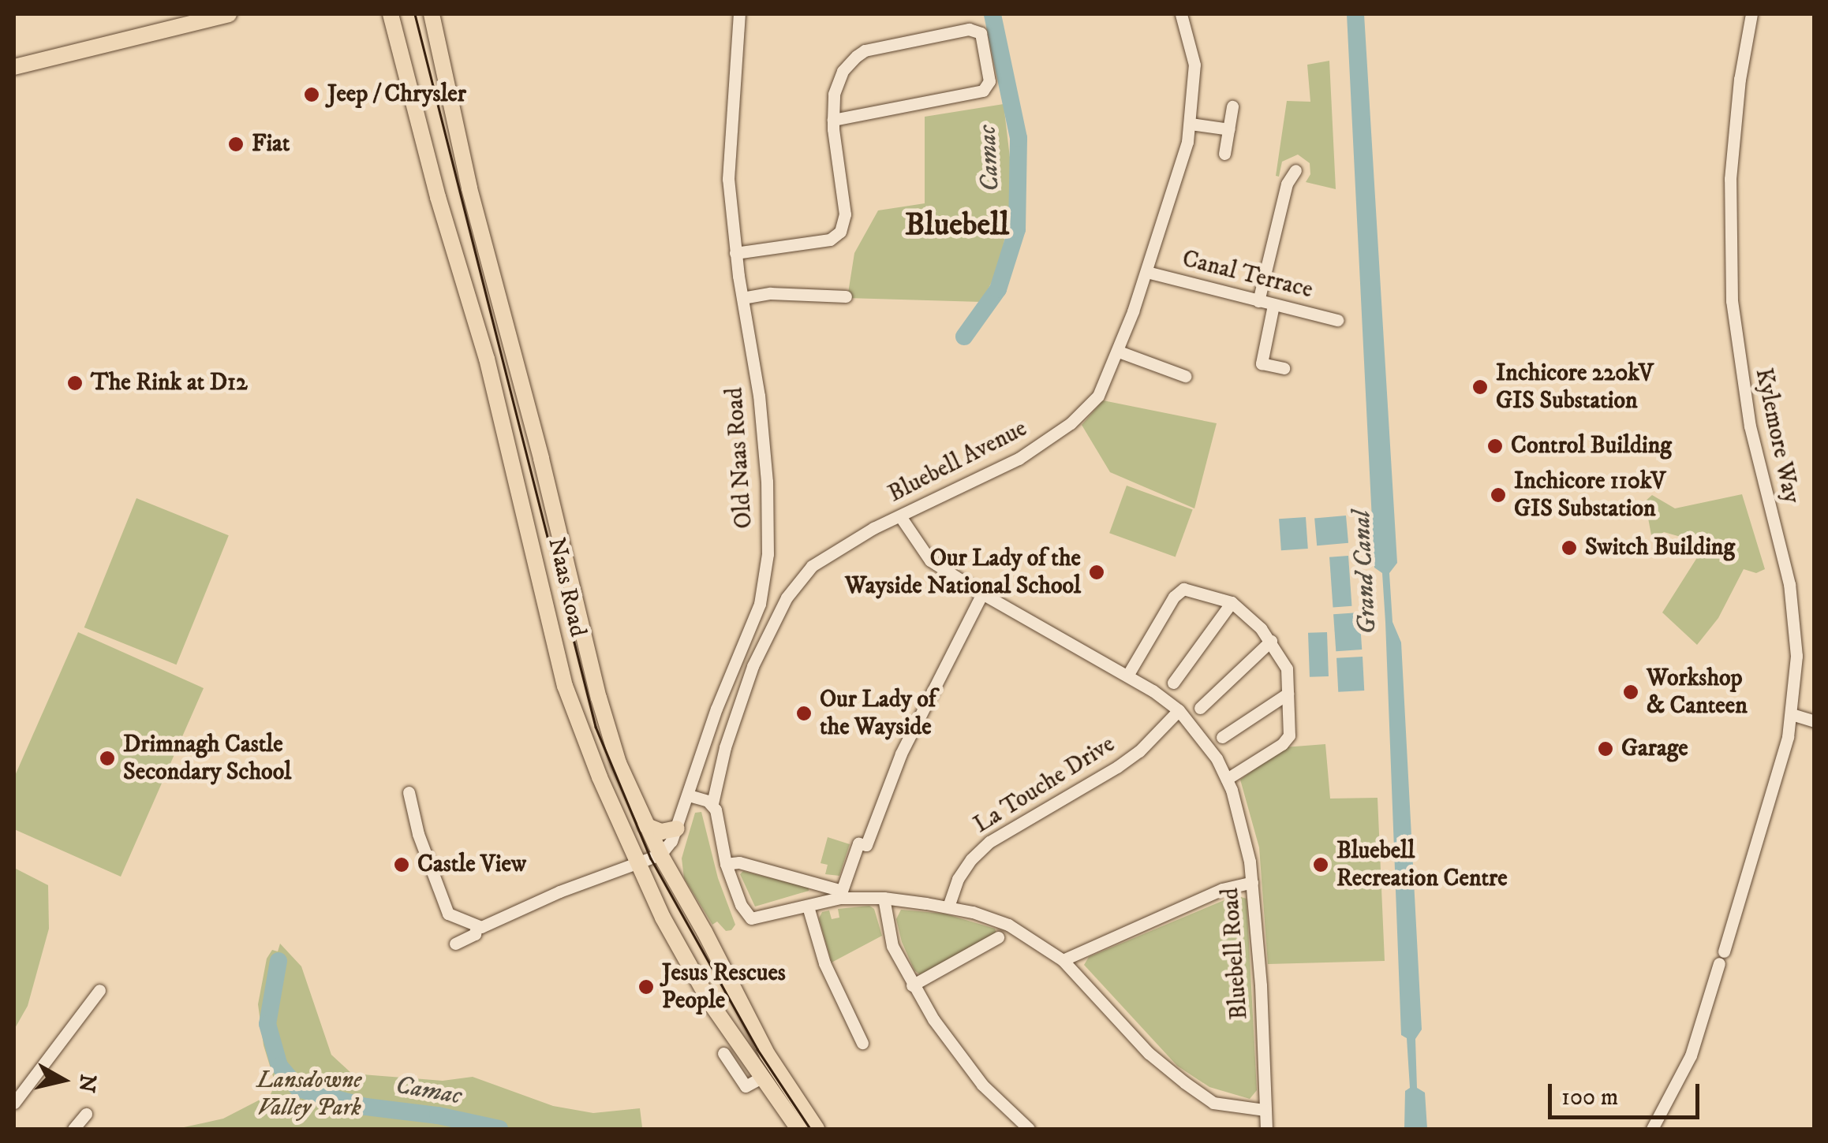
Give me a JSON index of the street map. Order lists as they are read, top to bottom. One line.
{"streets":{"main road":["Naas Road"],"street":["Canal Terrace","Kylemore Way","Old Naas Road","Bluebell Avenue","La Touche Drive","Bluebell Road"]},"crossings":[["Canal Terrace","Bluebell Avenue"],["Old Naas Road","Naas Road"],["Bluebell Avenue","Bluebell Road"],["La Touche Drive","Bluebell Road"]],"districts":["Bluebell"],"water":["Camac","Grand Canal"],"parks":["Lansdowne Valley Park"],"places":["Jeep / Chrysler","Fiat","The Rink at D12","Inchicore 220kV GIS Substation","Control Building","Inchicore 110kV GIS Substation","Switch Building","Our Lady of the Wayside National School","Workshop & Canteen","Our Lady of the Wayside","Garage","Drimnagh Castle Secondary School","Castle View","Bluebell Recreation Centre","Jesus Rescues People"],"scale_bar":"100 m","north":"right"}
